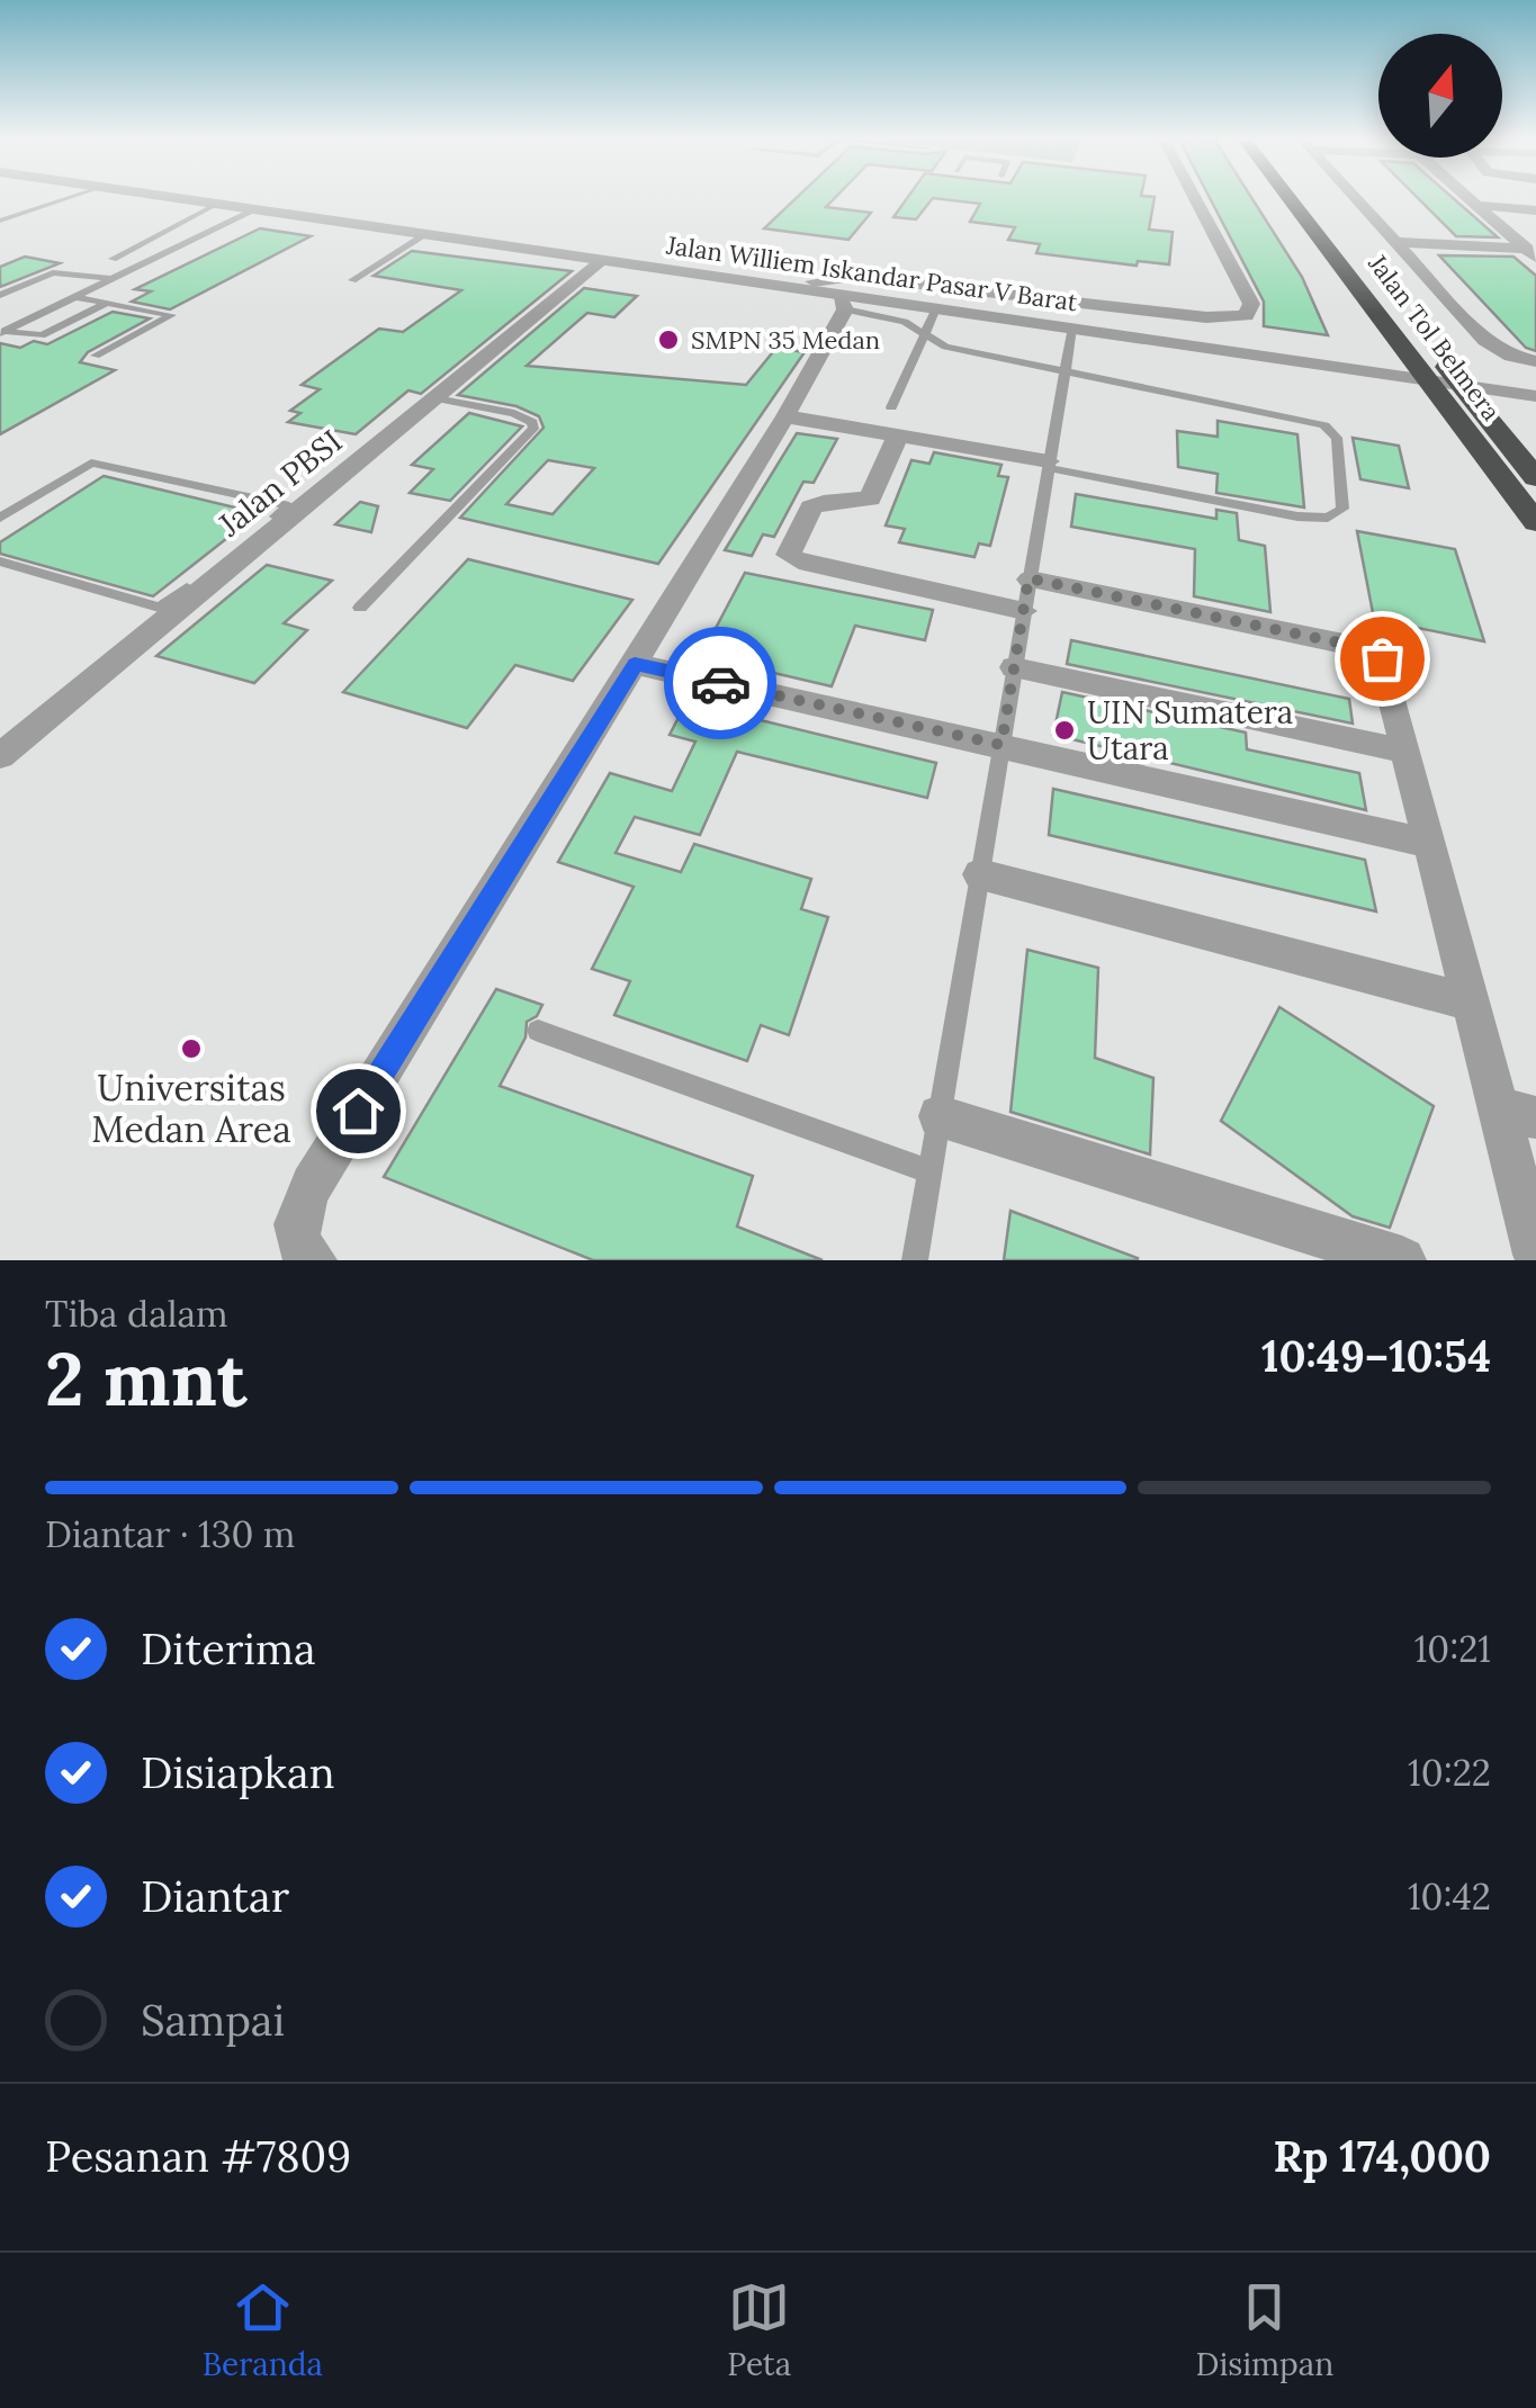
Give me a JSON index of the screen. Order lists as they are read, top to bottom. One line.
{"streets":{"highway":["Jalan Tol Belmera"],"street":["Jalan Williem Iskandar Pasar V Barat","Jalan PBSI"]},"crossings":[["Jalan Williem Iskandar Pasar V Barat","Jalan PBSI"]],"places":["SMPN 35 Medan","UIN Sumatera Utara","Universitas Medan Area"],"north":"top","page":{"heading":["2 mnt","Tiba dalam","10:49–10:54"],"panel":["Pesanan #7809","Rp 174,000"],"bar":"Diantar · 130 m","list":[["Diterima","10:21"],["Disiapkan","10:22"],["Diantar","10:42"],"Sampai"],"tabs":["Beranda","Peta","Disimpan"]}}
